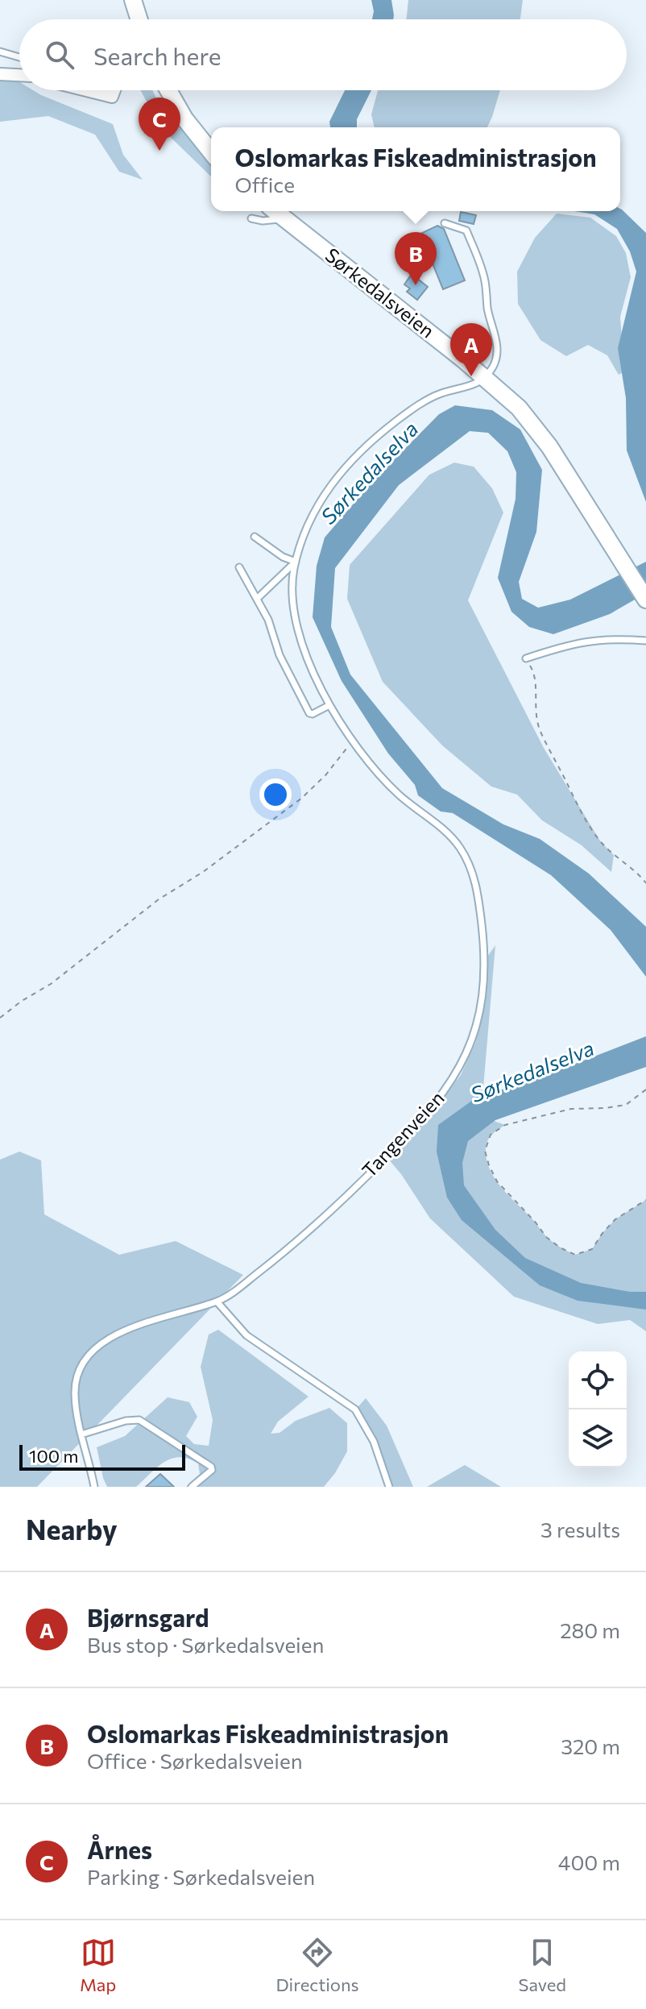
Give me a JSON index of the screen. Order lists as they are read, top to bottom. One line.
{"streets":{"street":["Sørkedalsveien"],"lane":["Tangenveien"]},"crossings":[["Sørkedalsveien","Tangenveien"]],"water":["Sørkedalselva"],"scale_bar":"100 m","page":{"search":"Search here","pins":["C","B","A"],"popup":["Oslomarkas Fiskeadministrasjon","Office"],"scale":"100 m","heading":["Nearby","3 results"],"list":[{"mark":"A","name":"Bjørnsgard","note":"Bus stop · Sørkedalsveien","value":"280 m"},{"mark":"B","name":"Oslomarkas Fiskeadministrasjon","note":"Office · Sørkedalsveien","value":"320 m"},{"mark":"C","name":"Årnes","note":"Parking · Sørkedalsveien","value":"400 m"}],"nav":["Map","Directions","Saved"]}}
